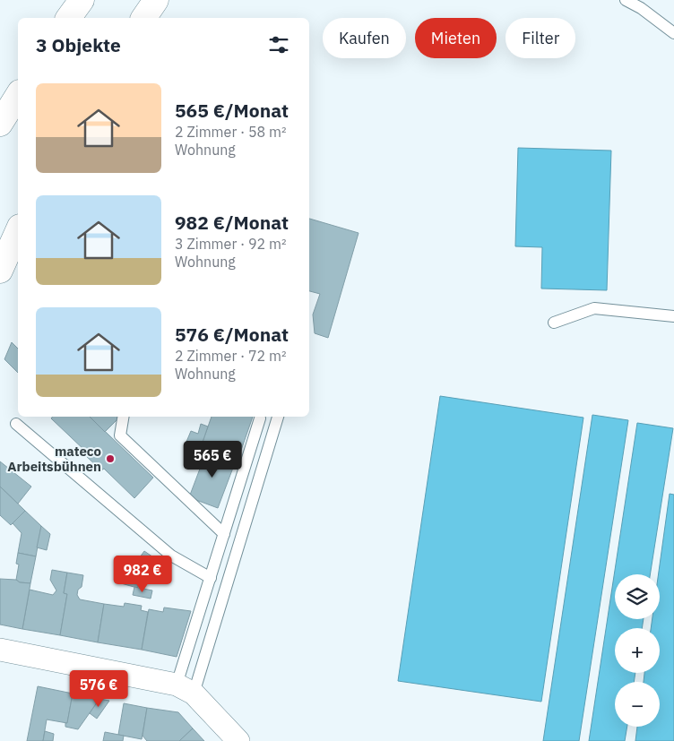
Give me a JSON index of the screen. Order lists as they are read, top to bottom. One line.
{"places":["mateco Arbeitsbühnen"],"page":{"chip":["Kaufen","Mieten","Filter"],"heading":"3 Objekte","list":[{"name":"565 €/Monat","note":"2 Zimmer · 58 m² · Wohnung"},{"name":"982 €/Monat","note":"3 Zimmer · 92 m² · Wohnung"},{"name":"576 €/Monat","note":"2 Zimmer · 72 m² · Wohnung"}],"price":["565 €","982 €","576 €"],"map_buttons":["+","−"]}}
